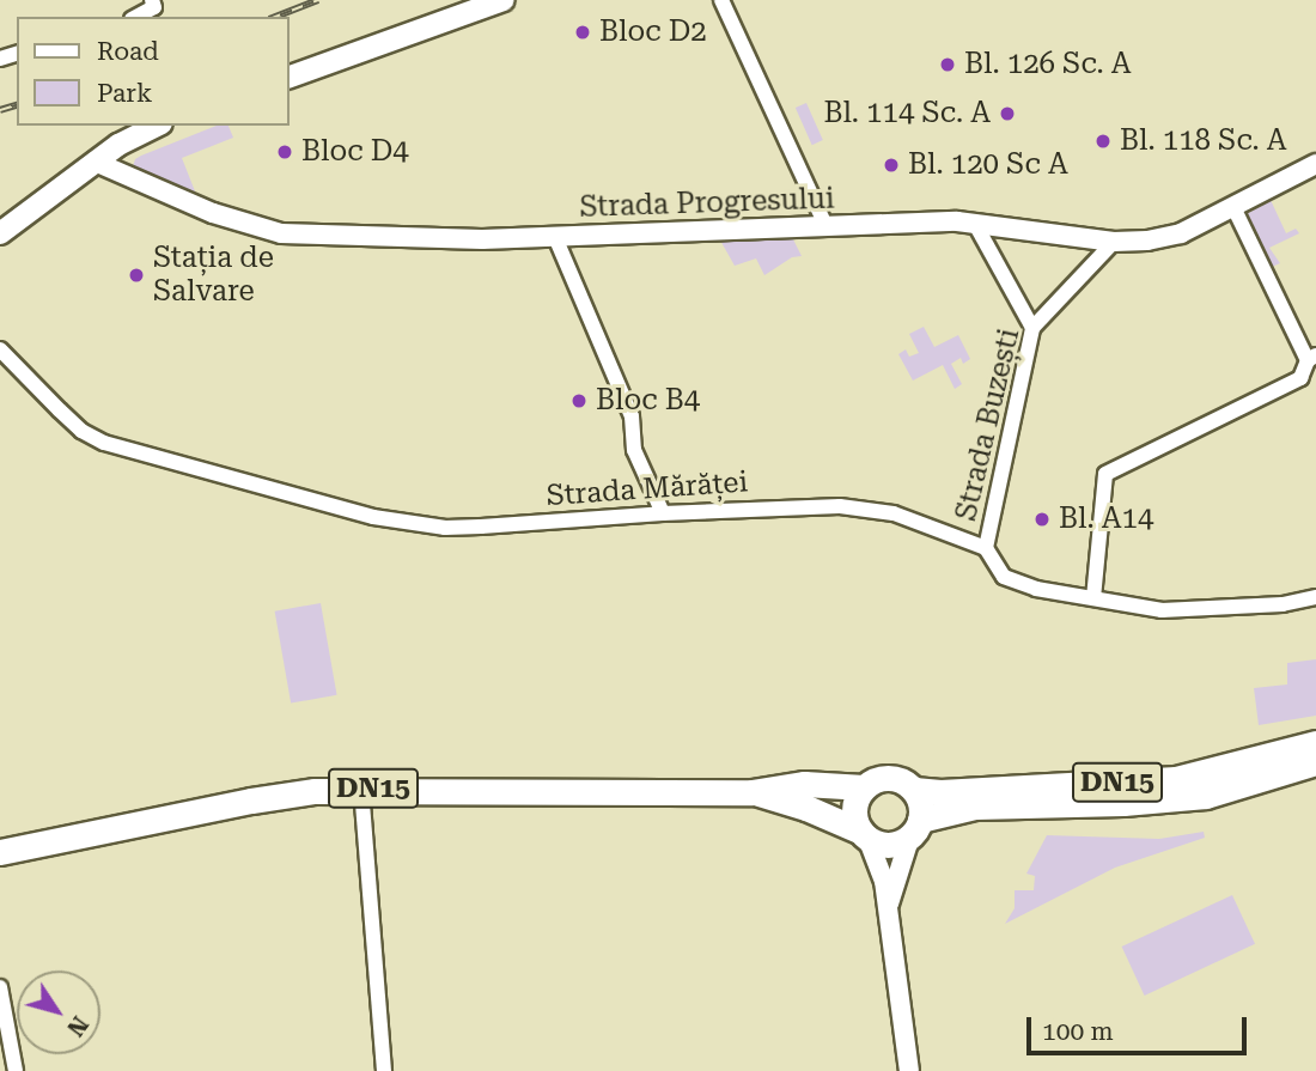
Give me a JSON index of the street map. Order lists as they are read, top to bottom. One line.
{"streets":{"main road":["DN15"],"street":["Strada Progresului","Strada Buzești","Strada Mărăței"]},"crossings":[["Strada Progresului","Strada Buzești"],["Strada Buzești","Strada Mărăței"]],"places":["Bloc D2","Bl. 126 Sc. A","Bl. 114 Sc. A","Bl. 118 Sc. A","Bloc D4","Bl. 120 Sc A","Stația de Salvare","Bloc B4","Bl. A14"],"legend":["Road","Park"],"scale_bar":"100 m","north":"bottom right"}
